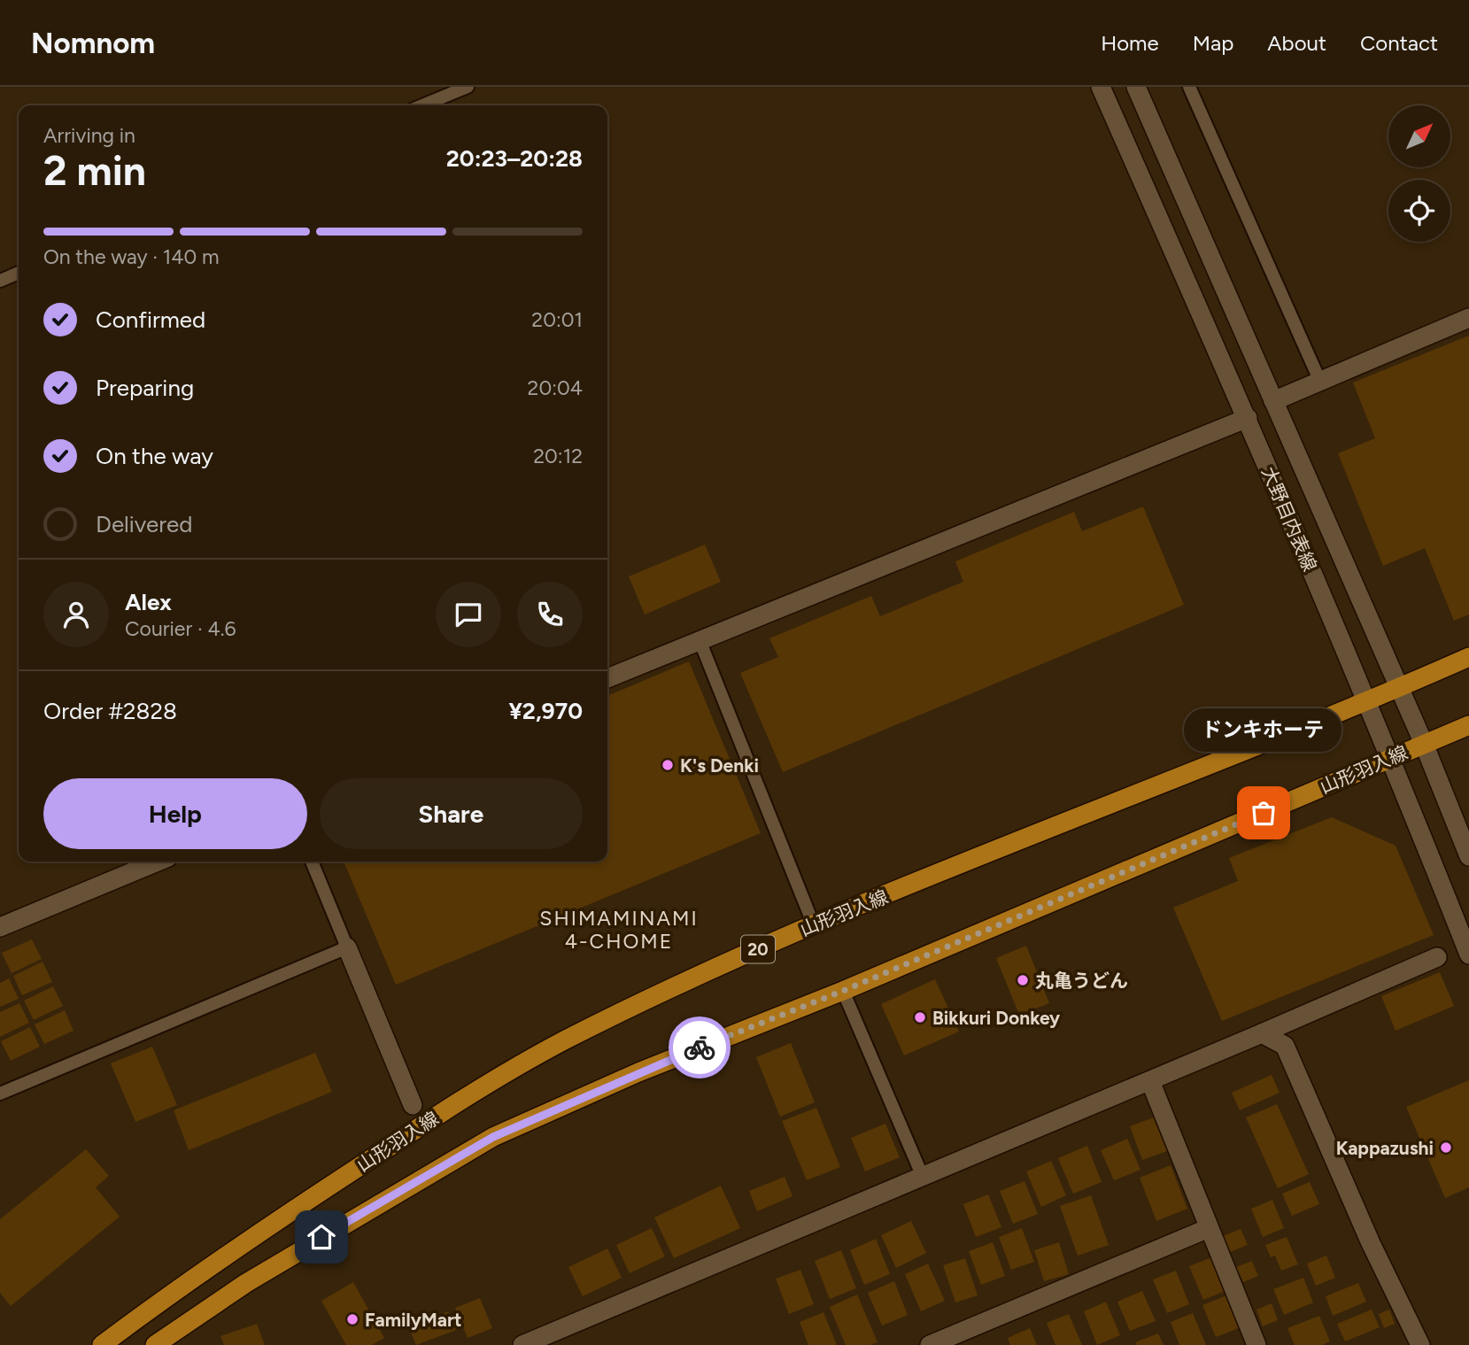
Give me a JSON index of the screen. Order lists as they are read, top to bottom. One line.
{"streets":{"main road":["山形羽入線","20"],"street":["大野目内表線"]},"crossings":[["大野目内表線","山形羽入線"]],"districts":["SHIMAMINAMI 4-CHOME"],"places":["K's Denki","ドンキホーテ","丸亀うどん","Bikkuri Donkey","Kappazushi","FamilyMart"],"north":"top right","page":{"header":"Nomnom","nav":["Home","Map","About","Contact"],"heading":["2 min","Arriving in","20:23–20:28"],"panel":["Alex","Courier · 4.6","Order #2828","¥2,970"],"bar":"On the way · 140 m","list":[["Confirmed","20:01"],["Preparing","20:04"],["On the way","20:12"],"Delivered"],"bubble":"ドンキホーテ","buttons":["Help","Share"]}}
